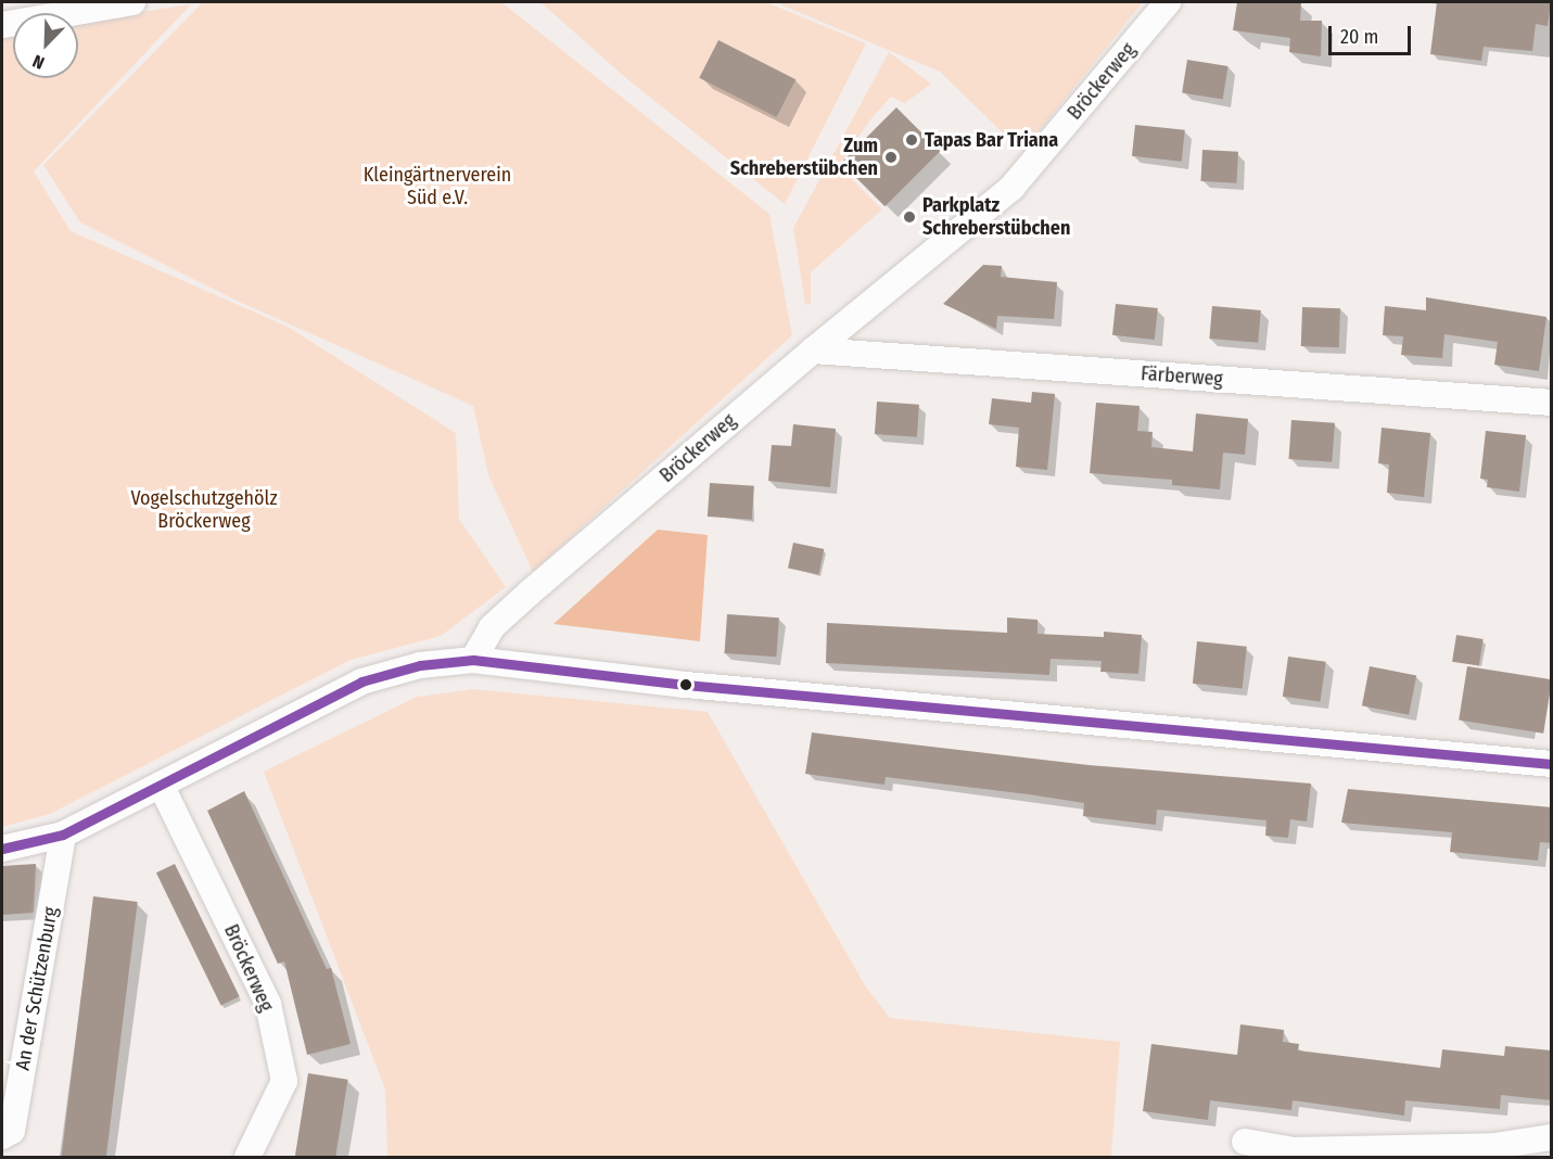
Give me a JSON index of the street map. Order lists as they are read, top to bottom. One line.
{"streets":{"street":["Bröckerweg","Färberweg","An der Schützenburg"]},"crossings":[["Bröckerweg","Färberweg"]],"parks":["Kleingärtnerverein Süd e.V.","Vogelschutzgehölz Bröckerweg"],"places":["Tapas Bar Triana","Zum Schreberstübchen","Parkplatz Schreberstübchen"],"scale_bar":"20 m","north":"bottom left"}
